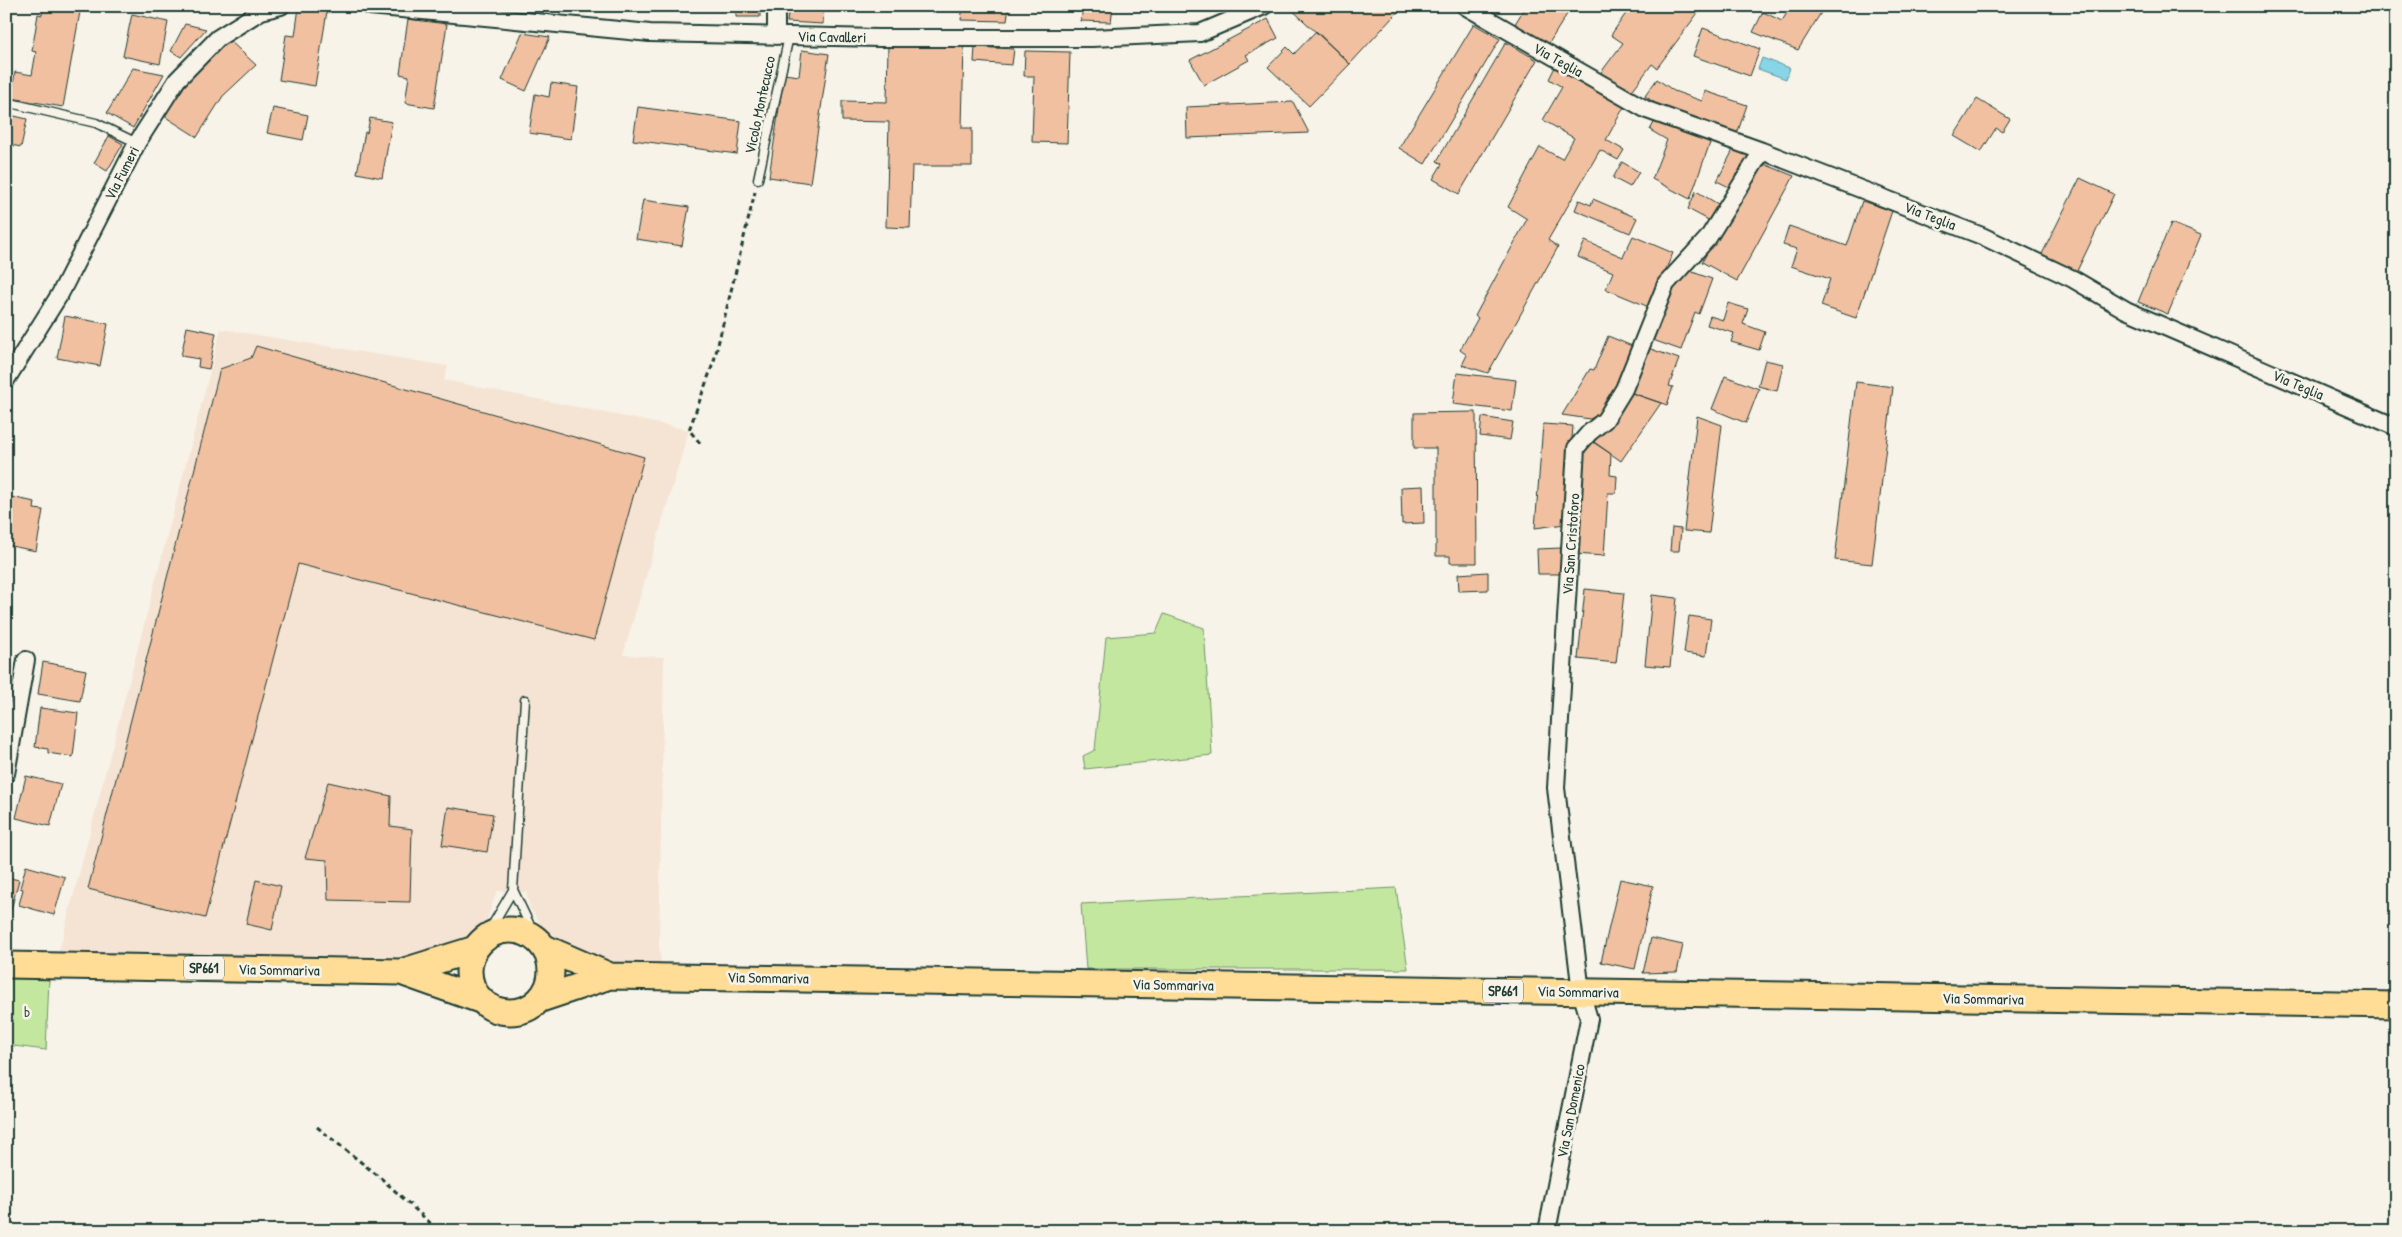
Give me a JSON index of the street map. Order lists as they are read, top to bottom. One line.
{"streets":{"main road":["SP661","Via Sommariva"],"street":["Via Cavalleri","Via Teglia","Via Fumeri","Via San Cristoforo","Via San Domenico"],"lane":["Vicolo Montecucco"]},"crossings":[["Via Cavalleri","Vicolo Montecucco"],["Via Teglia","Via San Cristoforo"],["Via San Cristoforo","Via Sommariva"],["Via San Cristoforo","Via San Domenico"],["Via Sommariva","Via San Domenico"]],"parks":["b"]}
